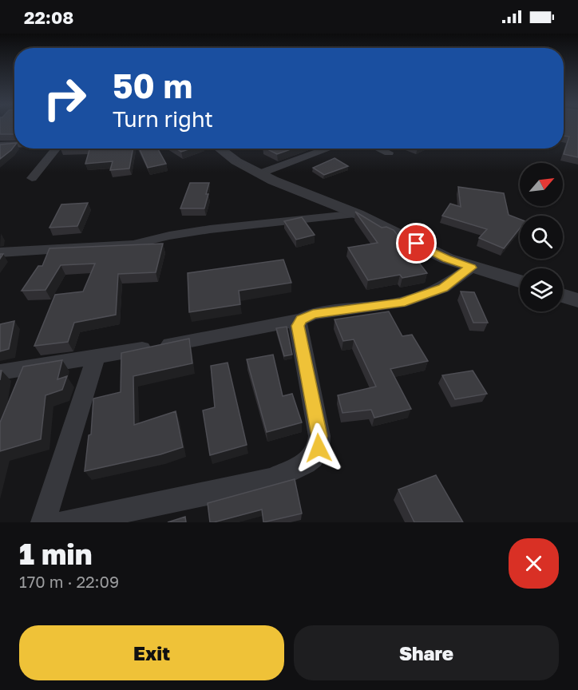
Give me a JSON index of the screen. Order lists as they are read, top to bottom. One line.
{"north":"top right","page":{"status":"22:08","turn":["50 m","Turn right"],"heading":["1 min","170 m · 22:09"],"buttons":["Exit","Share"]}}
